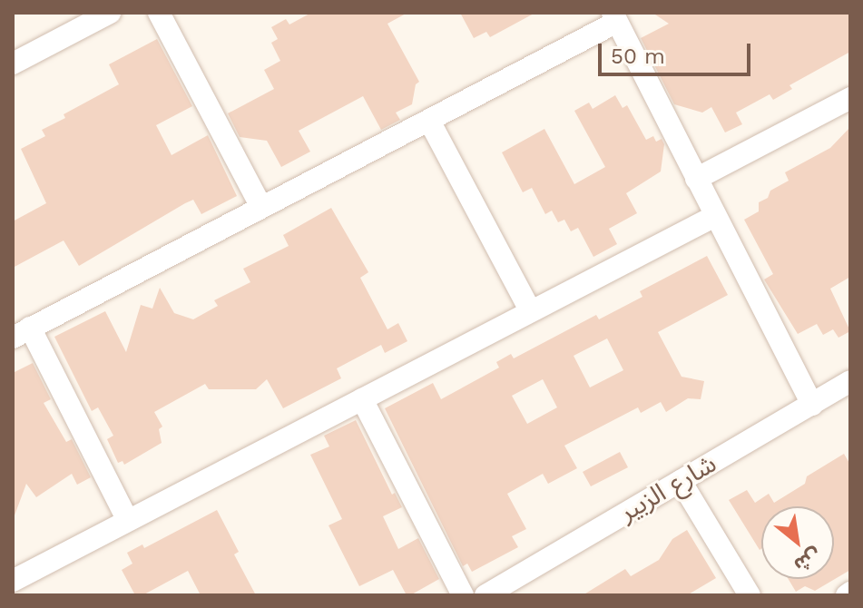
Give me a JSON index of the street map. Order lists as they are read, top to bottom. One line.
{"streets":{"street":["شارع الزبير"]},"scale_bar":"50 m","north":"bottom right"}
